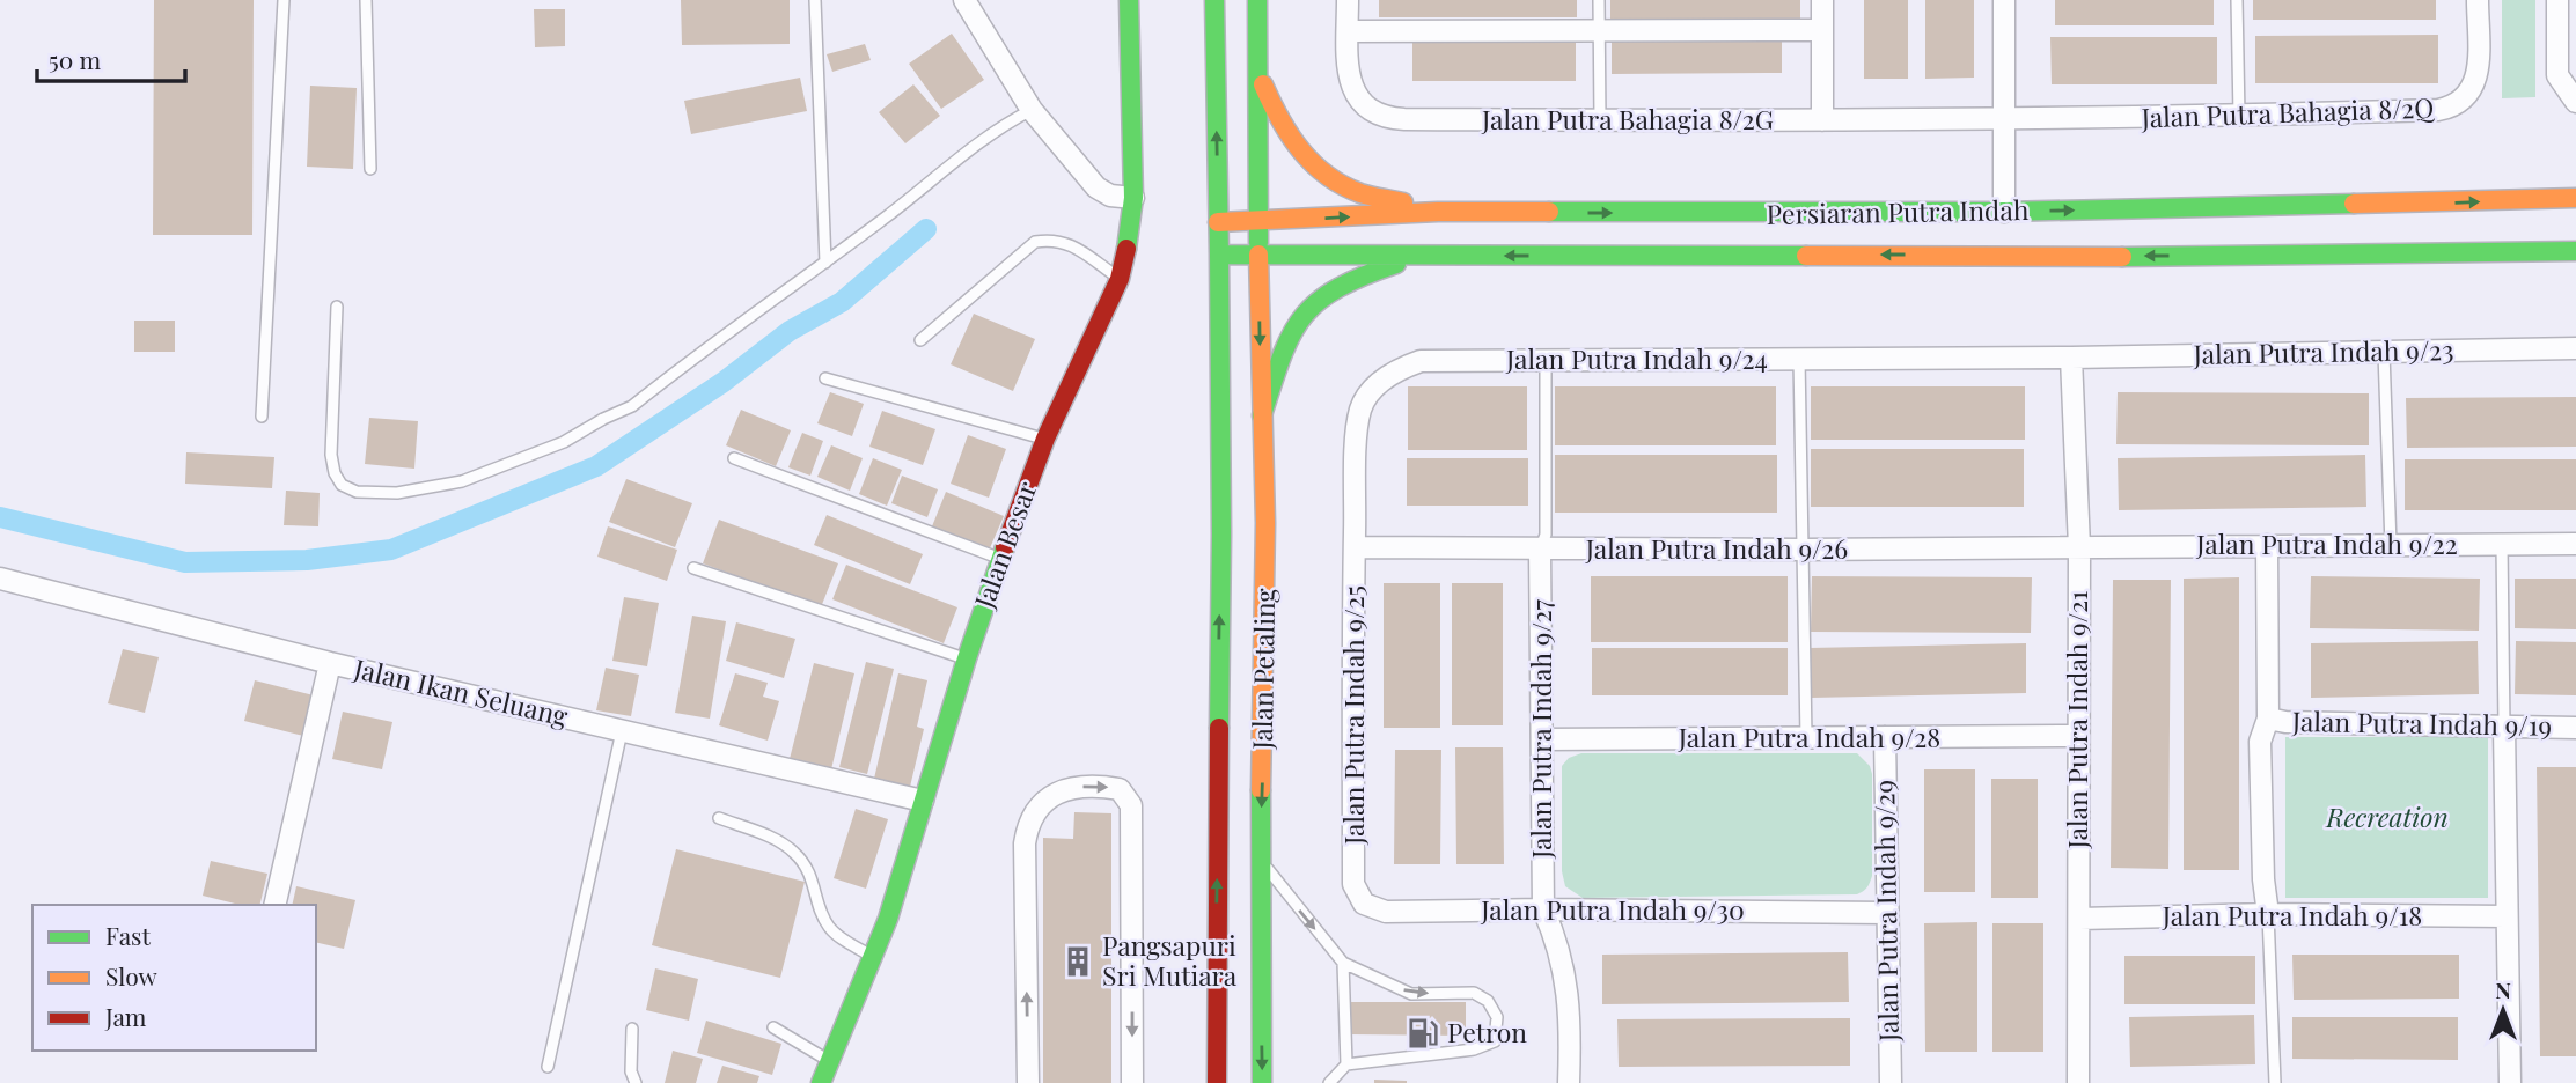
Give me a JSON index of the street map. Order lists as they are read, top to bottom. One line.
{"streets":{"main road":["Persiaran Putra Indah","Jalan Besar","Jalan Petaling"],"street":["Jalan Putra Bahagia 8/2Q","Jalan Putra Bahagia 8/2G","Jalan Putra Indah 9/23","Jalan Putra Indah 9/24","Jalan Putra Indah 9/22","Jalan Putra Indah 9/26","Jalan Ikan Seluang","Jalan Putra Indah 9/25","Jalan Putra Indah 9/21","Jalan Putra Indah 9/19","Jalan Putra Indah 9/27","Jalan Putra Indah 9/28","Jalan Putra Indah 9/30","Jalan Putra Indah 9/29","Jalan Putra Indah 9/18"]},"crossings":[["Jalan Putra Bahagia 8/2Q","Jalan Putra Bahagia 8/2G"],["Persiaran Putra Indah","Jalan Petaling"],["Jalan Putra Indah 9/23","Jalan Putra Indah 9/24"],["Jalan Putra Indah 9/23","Jalan Putra Indah 9/21"],["Jalan Putra Indah 9/24","Jalan Putra Indah 9/26"],["Jalan Putra Indah 9/24","Jalan Putra Indah 9/25"],["Jalan Putra Indah 9/24","Jalan Putra Indah 9/21"],["Jalan Besar","Jalan Ikan Seluang"],["Jalan Putra Indah 9/22","Jalan Putra Indah 9/26"],["Jalan Putra Indah 9/22","Jalan Putra Indah 9/21"],["Jalan Putra Indah 9/26","Jalan Putra Indah 9/25"],["Jalan Putra Indah 9/26","Jalan Putra Indah 9/21"],["Jalan Putra Indah 9/26","Jalan Putra Indah 9/27"],["Jalan Putra Indah 9/25","Jalan Putra Indah 9/30"],["Jalan Putra Indah 9/21","Jalan Putra Indah 9/28"],["Jalan Putra Indah 9/21","Jalan Putra Indah 9/18"],["Jalan Putra Indah 9/27","Jalan Putra Indah 9/28"],["Jalan Putra Indah 9/27","Jalan Putra Indah 9/30"],["Jalan Putra Indah 9/28","Jalan Putra Indah 9/29"],["Jalan Putra Indah 9/30","Jalan Putra Indah 9/29"]],"parks":["Recreation"],"places":{"building":["Pangsapuri Sri Mutiara"],"fuel station":["Petron"]},"legend":["Fast","Slow","Jam"],"scale_bar":"50 m","north":"top"}
